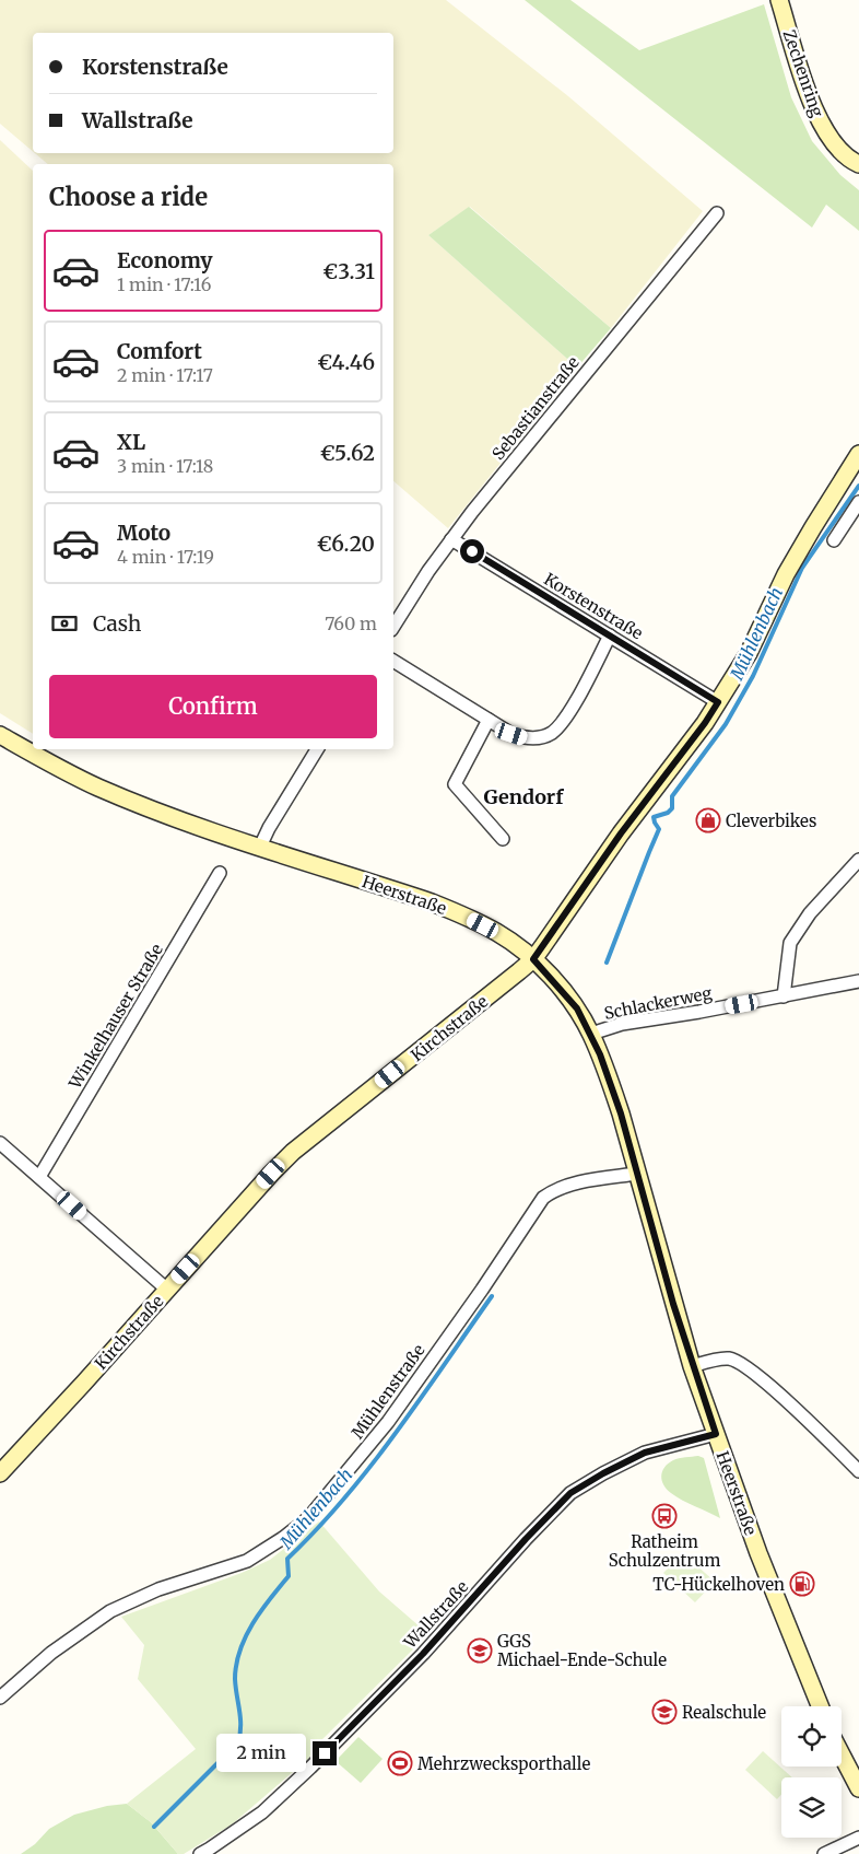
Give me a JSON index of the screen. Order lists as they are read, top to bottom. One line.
{"streets":{"main road":["Zechenring","Heerstraße","Kirchstraße"],"street":["Sebastianstraße","Korstenstraße","Schlackerweg","Winkelhauser Straße","Mühlenstraße","Wallstraße"]},"crossings":[["Sebastianstraße","Korstenstraße"],["Korstenstraße","Kirchstraße"],["Heerstraße","Schlackerweg"],["Heerstraße","Kirchstraße"],["Heerstraße","Mühlenstraße"],["Heerstraße","Wallstraße"]],"districts":["Gendorf"],"water":["Mühlenbach"],"places":{"shop":["Cleverbikes"],"bus stop":["Ratheim Schulzentrum"],"fuel station":["TC-Hückelhoven"],"school or university":["GGS Michael-Ende-Schule","Realschule"],"sports":["Mehrzwecksporthalle"]},"page":{"banner":["Korstenstraße","Wallstraße"],"heading":"Choose a ride","list":[{"name":"Economy","note":"1 min · 17:16","value":"€3.31"},{"name":"Comfort","note":"2 min · 17:17","value":"€4.46"},{"name":"XL","note":"3 min · 17:18","value":"€5.62"},{"name":"Moto","note":"4 min · 17:19","value":"€6.20"}],"pay":["Cash","760 m"],"buttons":"Confirm","bubble":"2 min"}}
